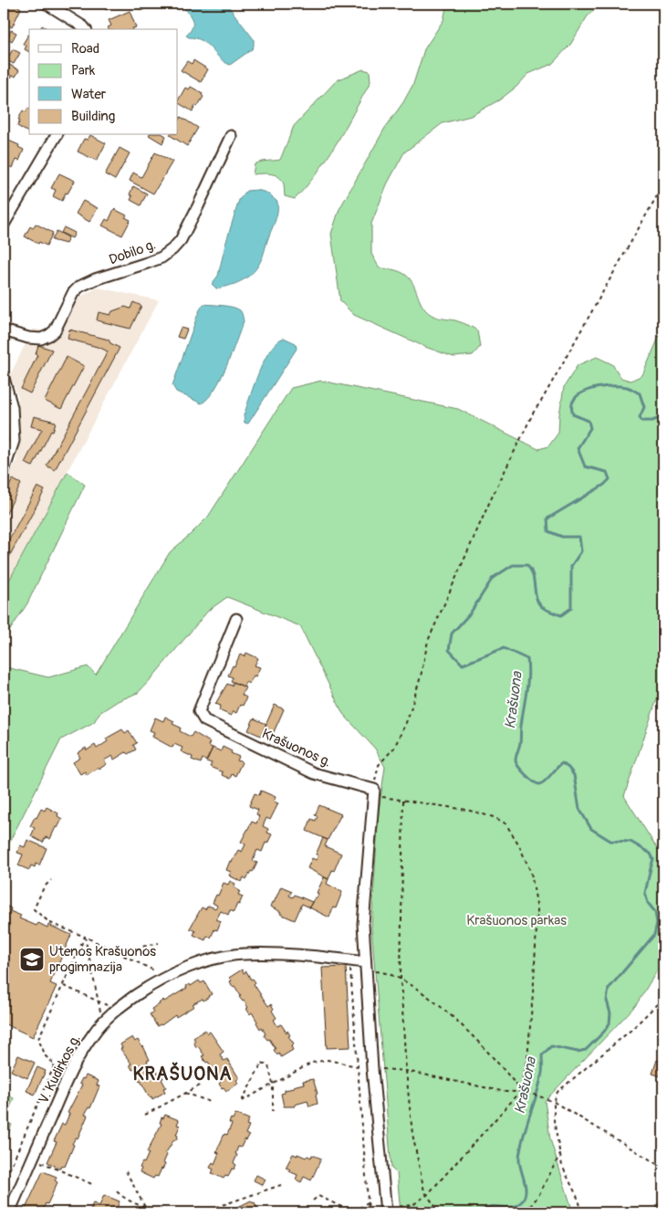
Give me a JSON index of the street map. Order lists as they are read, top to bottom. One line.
{"streets":{"street":["Dobilo g.","Krašuonos g.","V. Kudirkos g."]},"districts":["KRAŠUONA"],"water":["Krašuona"],"parks":["Krašuonos parkas"],"places":{"school or university":["Utenos Krašuonos progimnazija"]},"legend":["Road","Park","Water","Building"]}
